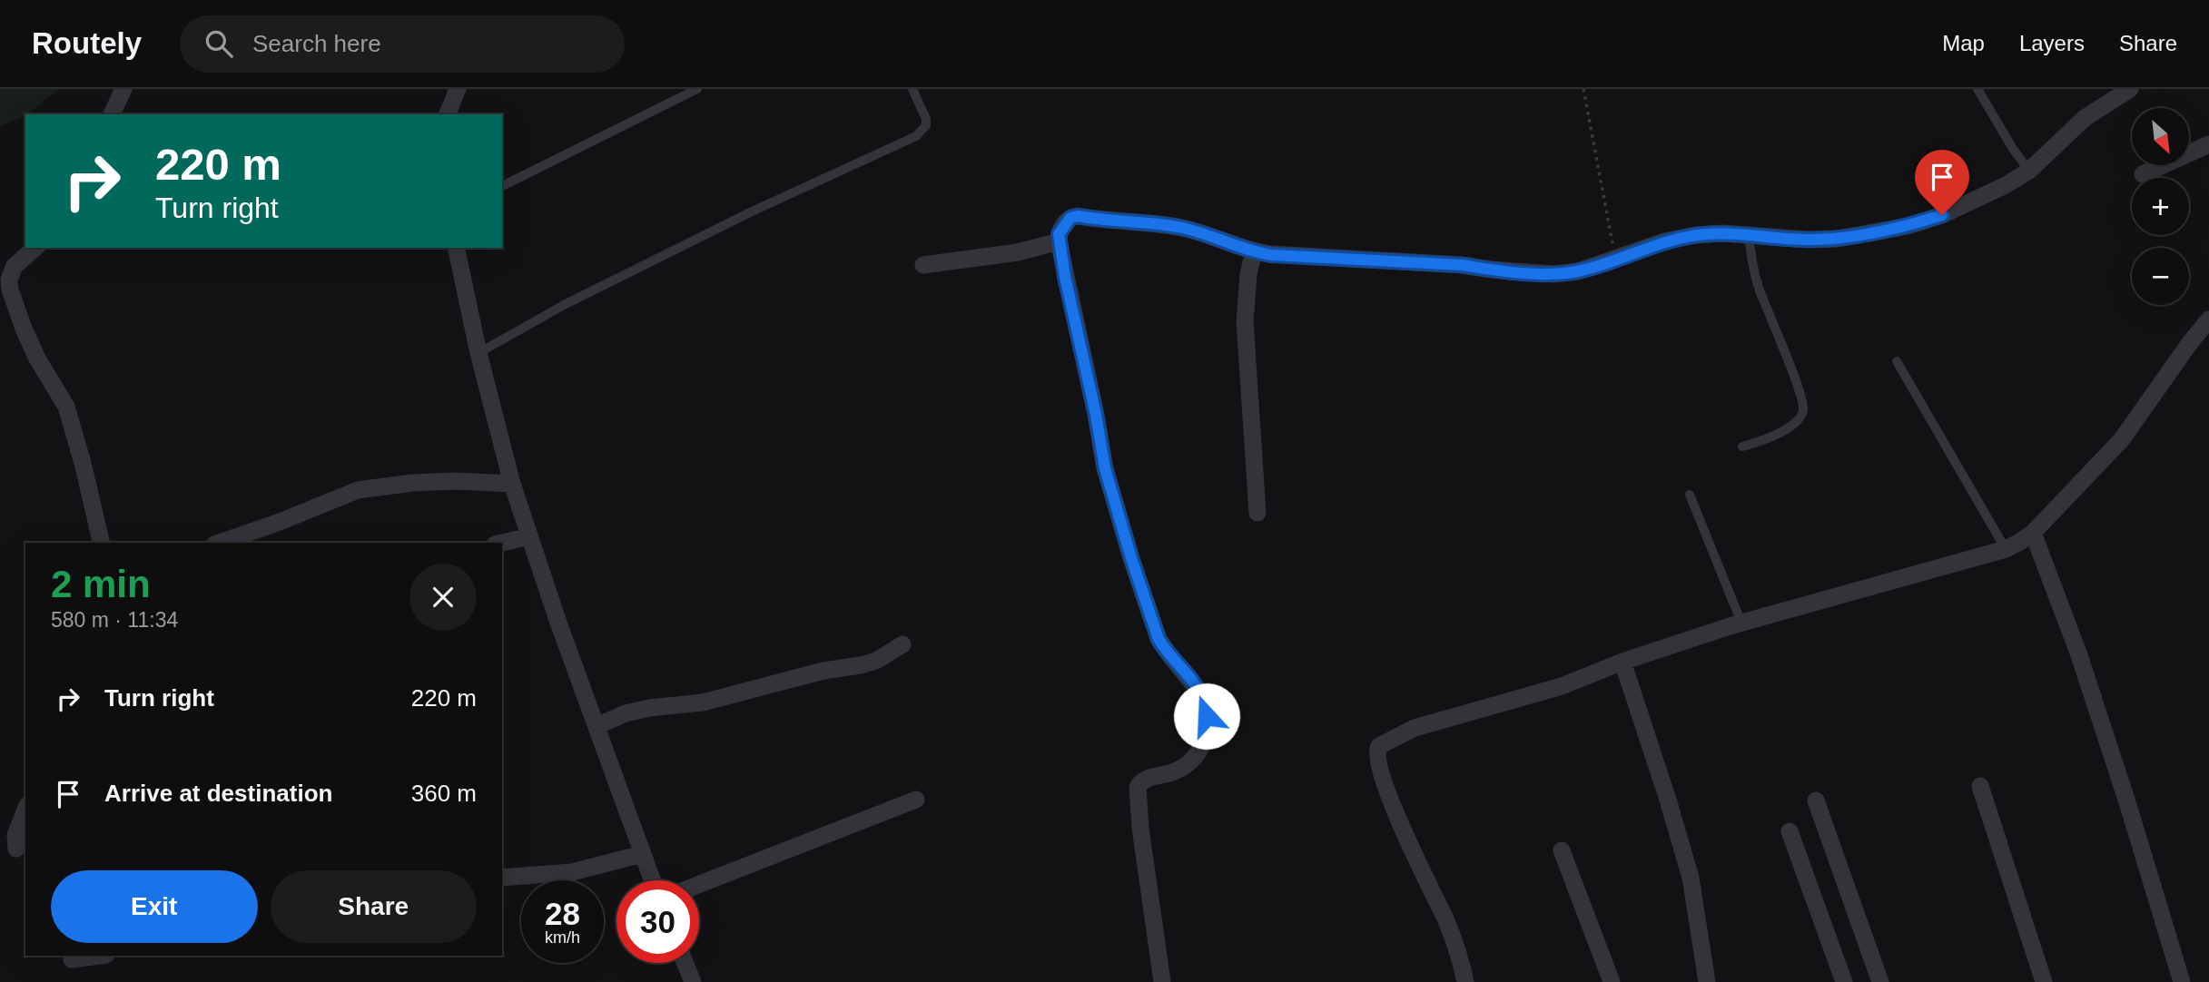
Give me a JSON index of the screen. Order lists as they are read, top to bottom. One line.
{"north":"bottom right","page":{"header":"Routely","search":"Search here","nav":["Map","Layers","Share"],"map_buttons":["+","−"],"turn":["220 m","Turn right"],"heading":["2 min","580 m · 11:34"],"list":[{"name":"Turn right","value":"220 m"},{"name":"Arrive at destination","value":"360 m"}],"buttons":["Exit","Share"],"speed":"28 km/h","limit":"30"}}
